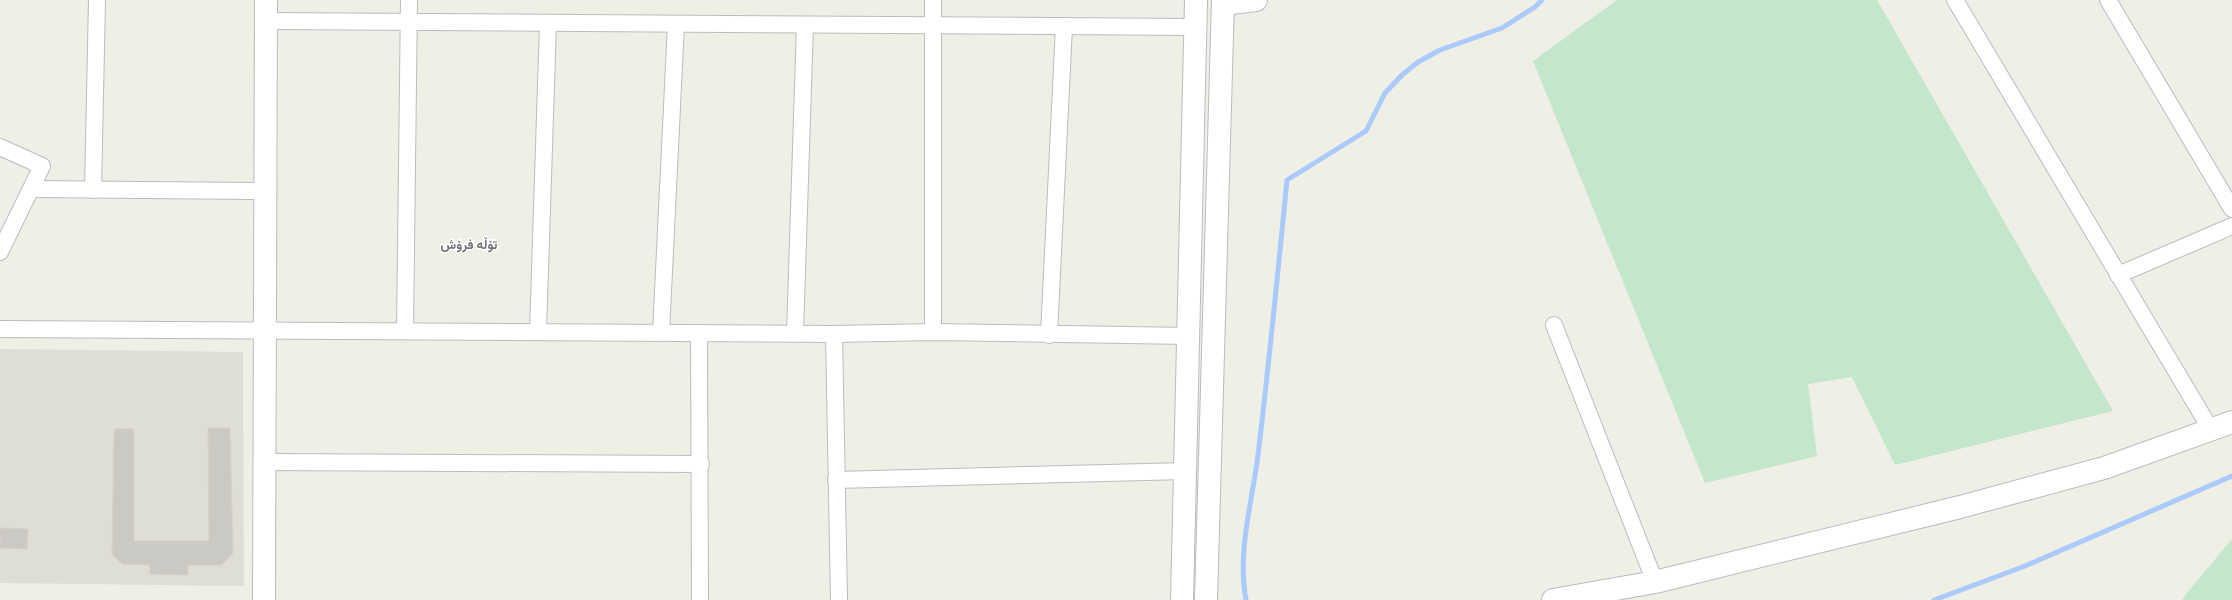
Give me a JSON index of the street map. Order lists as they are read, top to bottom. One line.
{"districts":["تۆڵە فرۆش"]}
